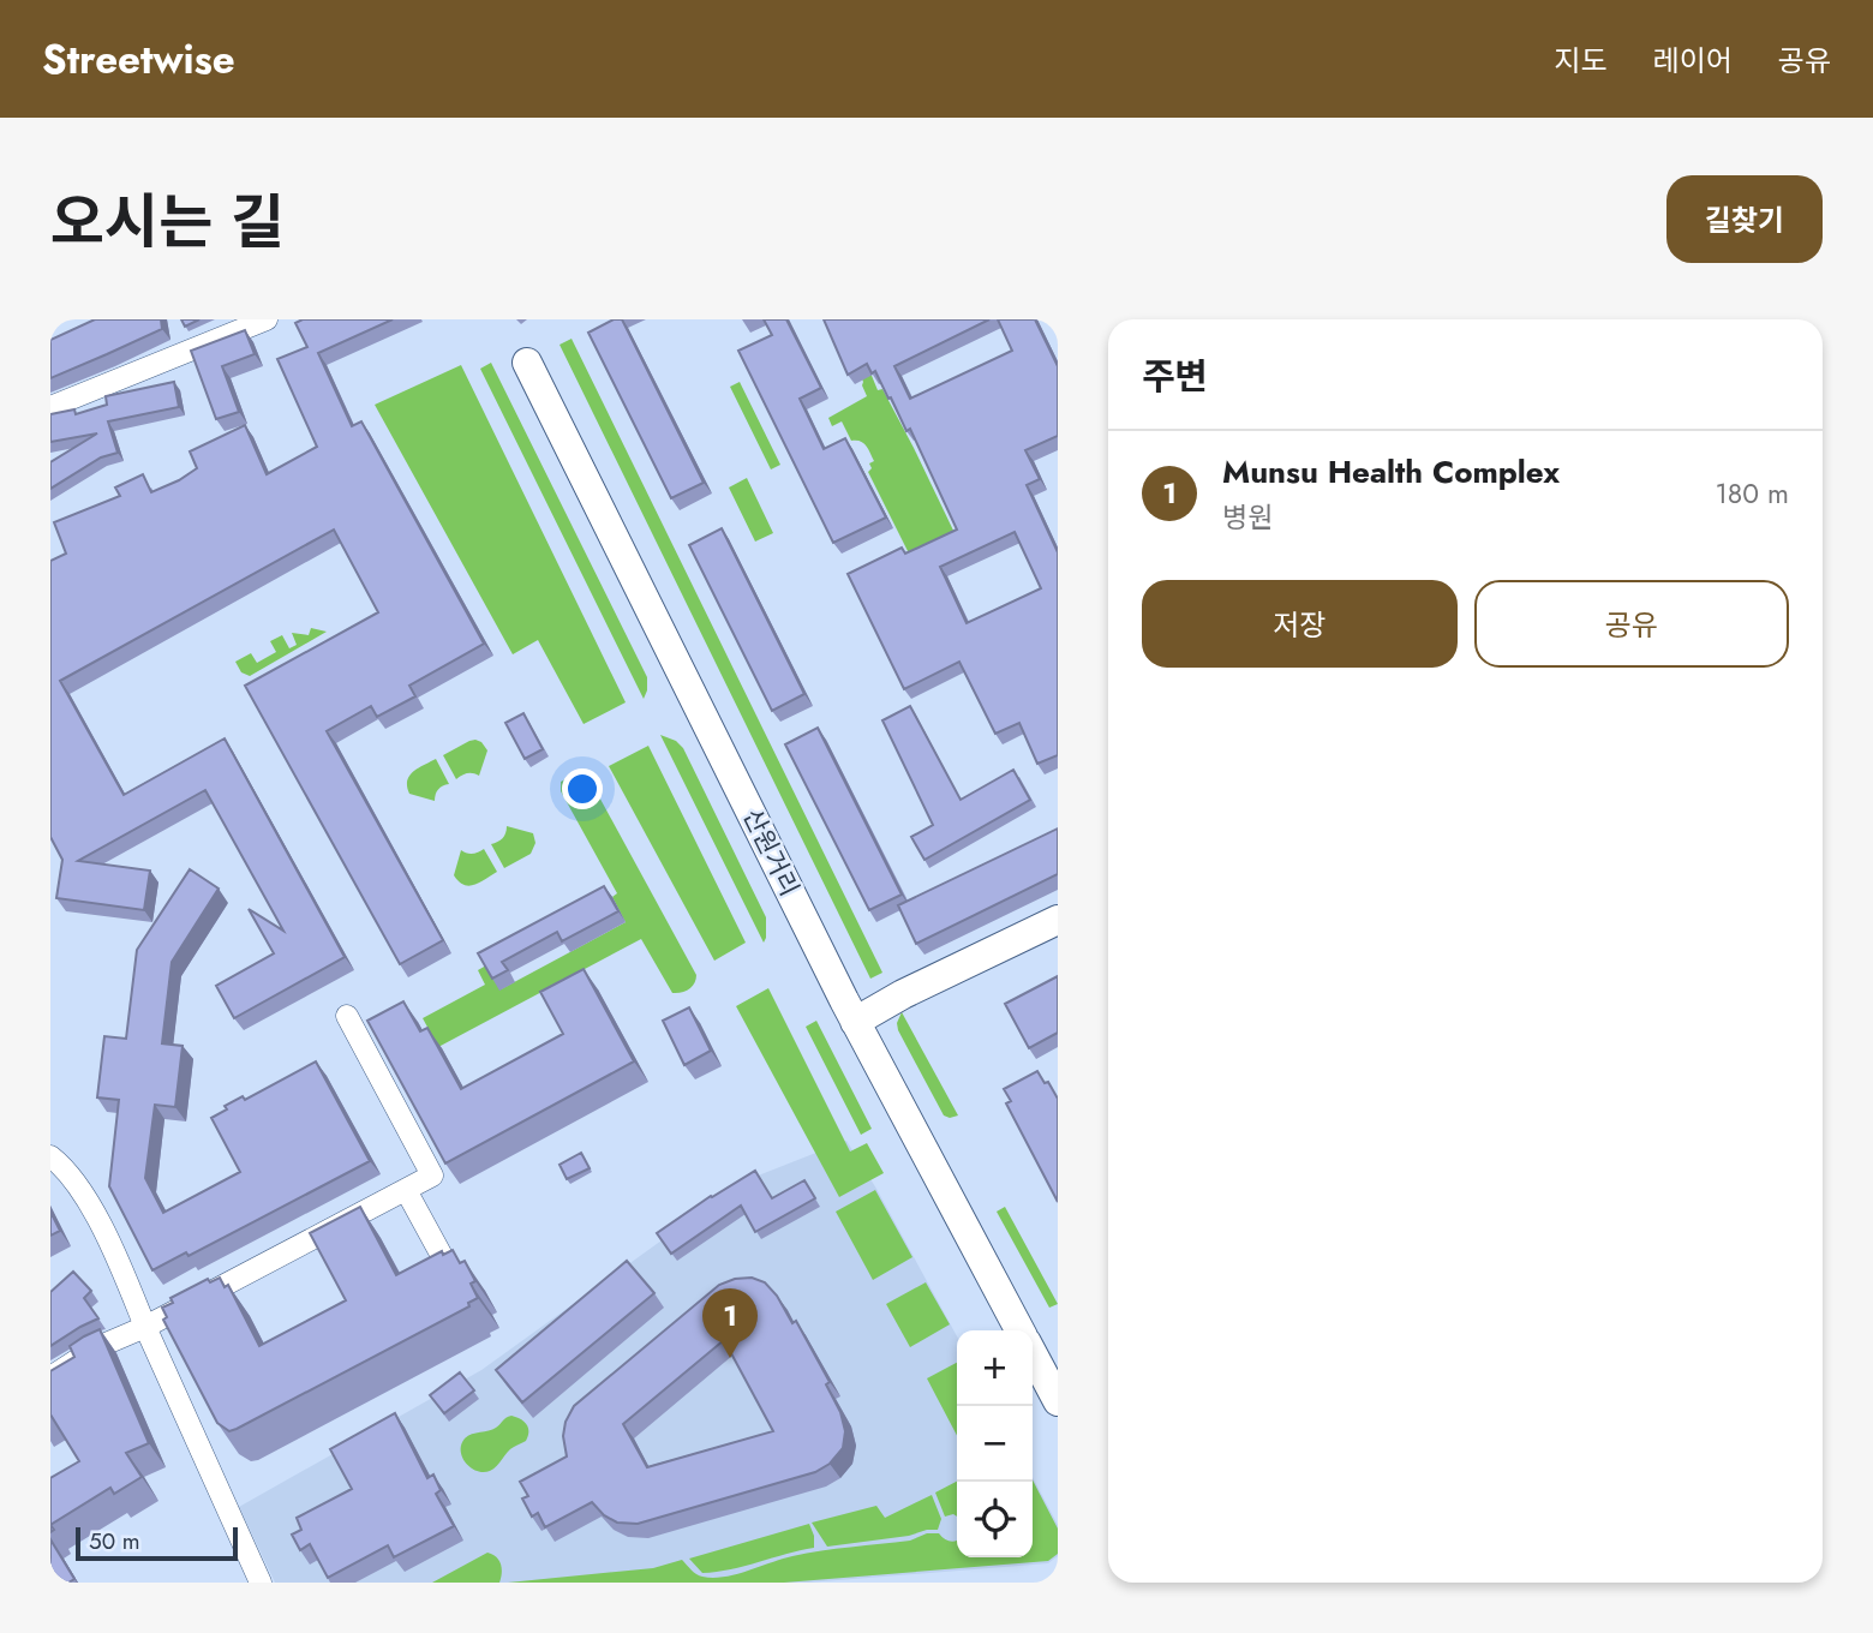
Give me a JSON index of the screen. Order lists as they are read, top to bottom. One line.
{"streets":{"main road":["산원거리"]},"scale_bar":"50 m","page":{"header":"Streetwise","nav":["지도","레이어","공유"],"title":"오시는 길","buttons":["길찾기",["저장","공유"]],"heading":"주변","list":[{"mark":"1","name":"Munsu Health Complex","note":"병원","value":"180 m"}],"pins":"1","map_buttons":["+","−"],"scale":"50 m"}}
